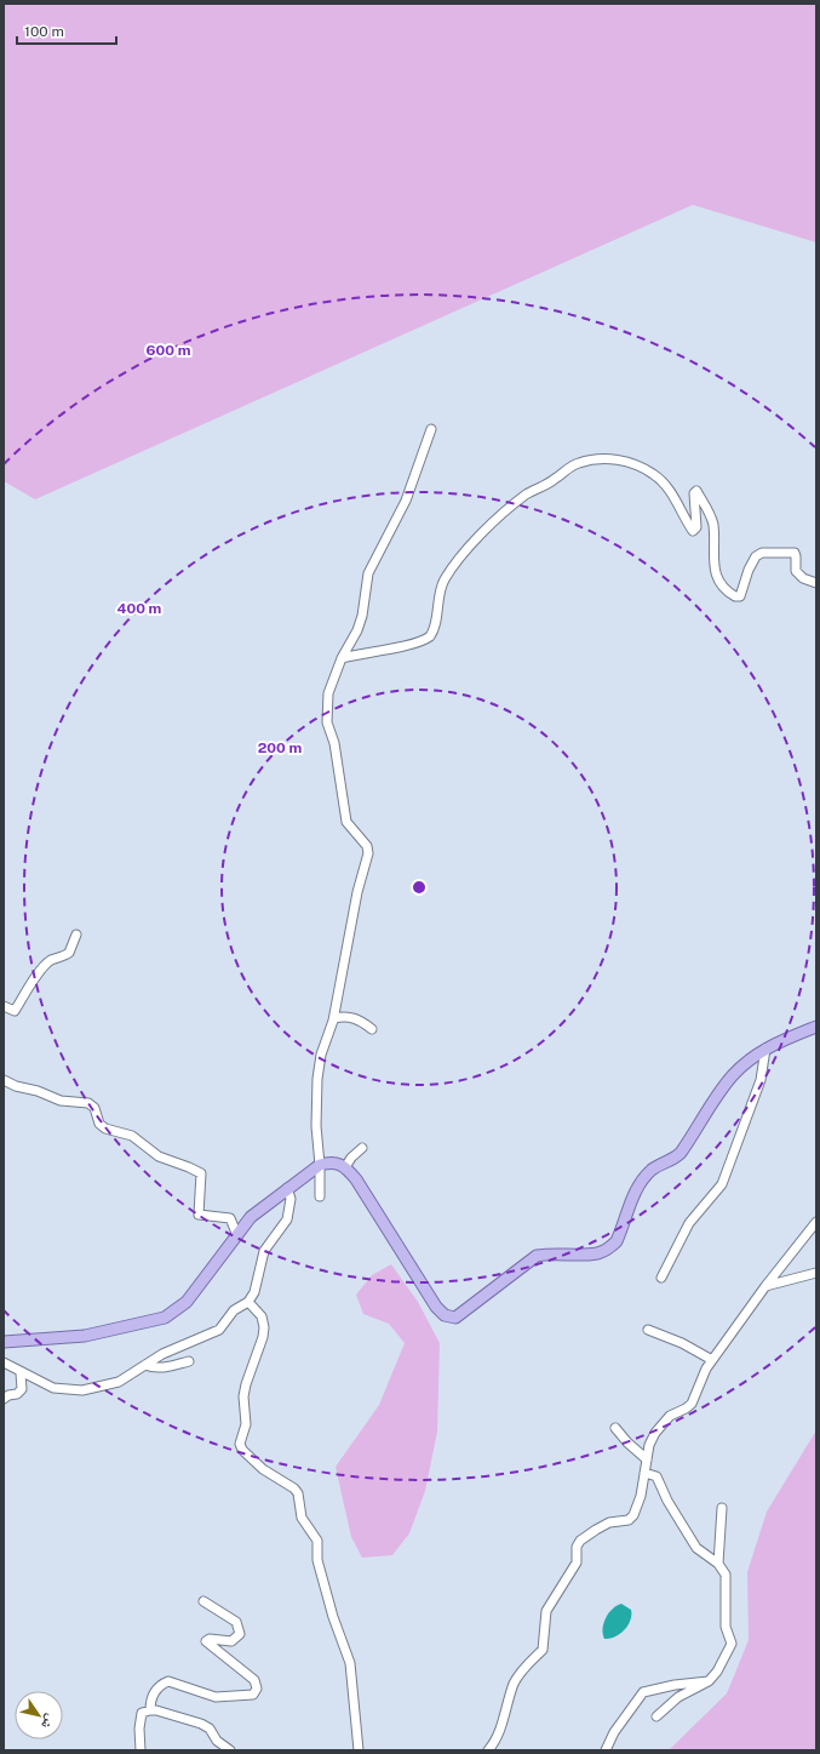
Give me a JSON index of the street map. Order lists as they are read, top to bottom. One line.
{"scale_bar":"100 m","north":"bottom right","rings":["600 m","400 m","200 m"]}
